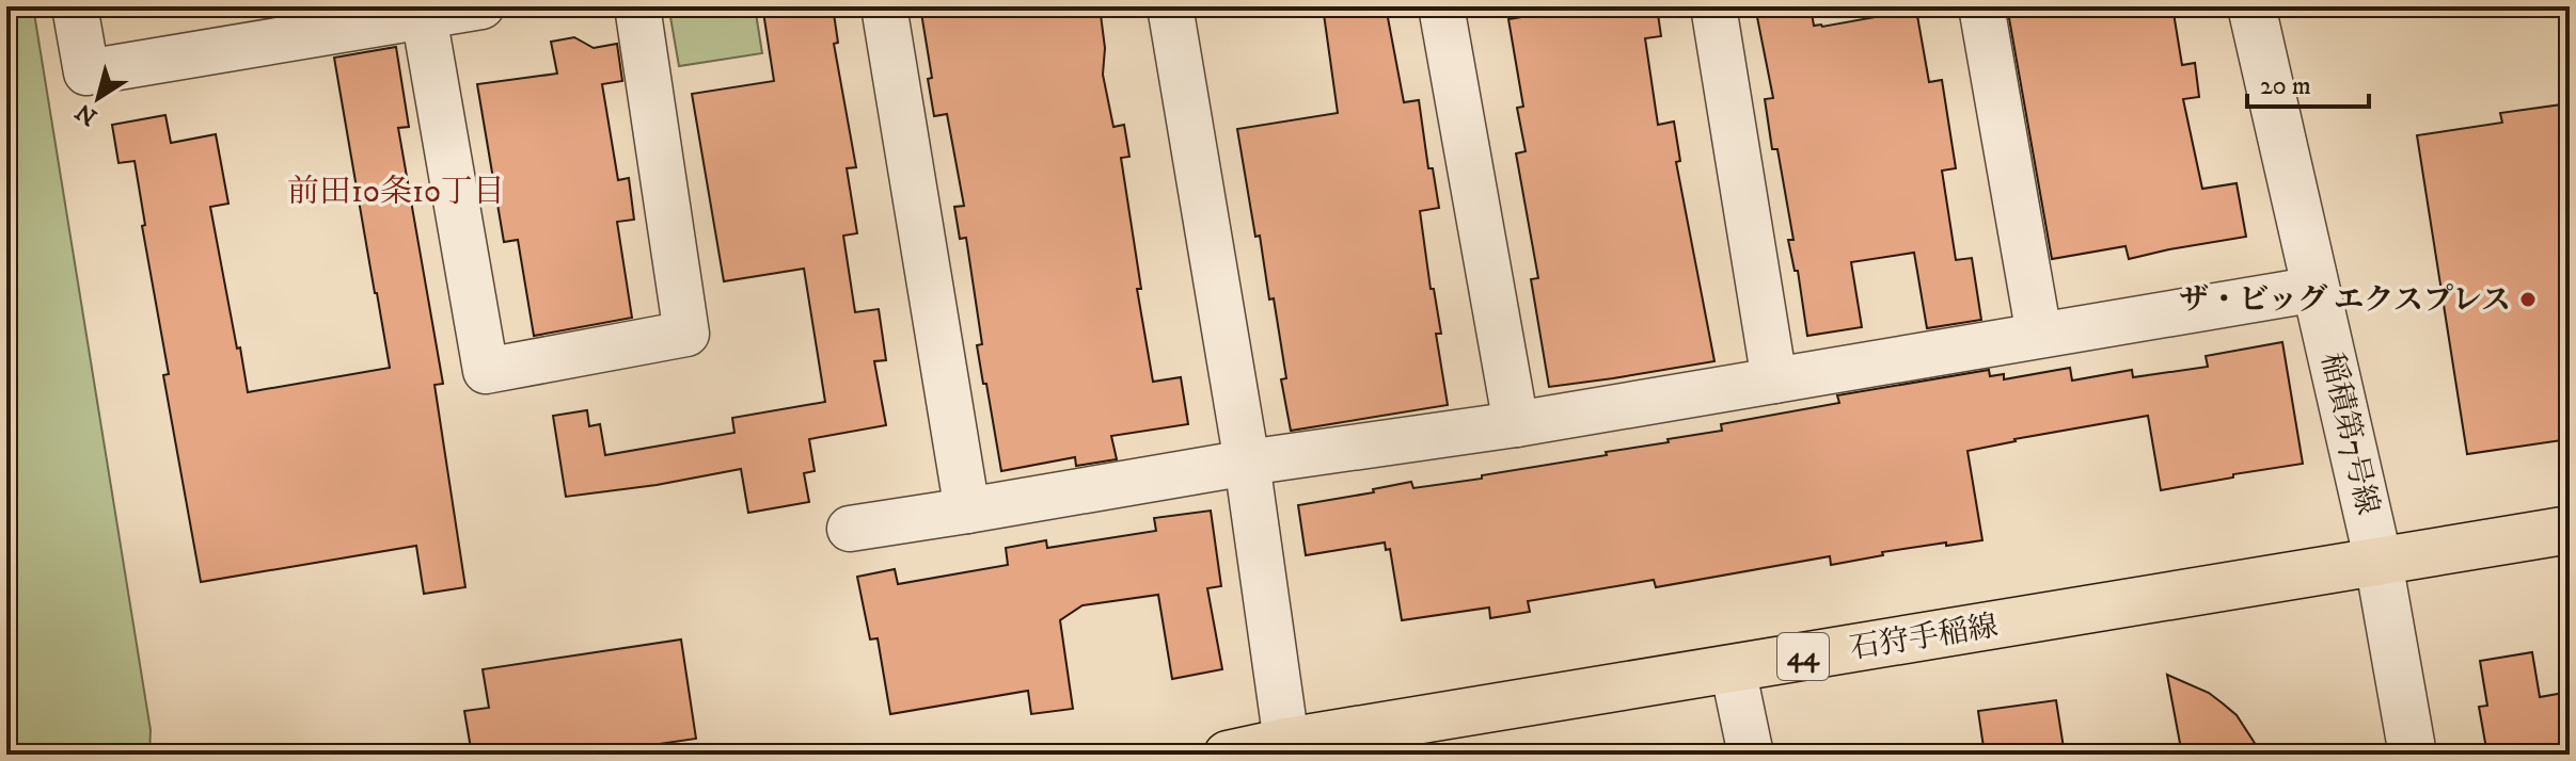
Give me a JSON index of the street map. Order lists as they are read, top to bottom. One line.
{"streets":{"main road":["石狩手稲線","44"],"street":["稲積第7号線"]},"crossings":[["稲積第7号線","石狩手稲線"]],"districts":["前田10条10丁目"],"places":["ザ・ビッグ エクスプレス"],"scale_bar":"20 m","north":"bottom left"}
